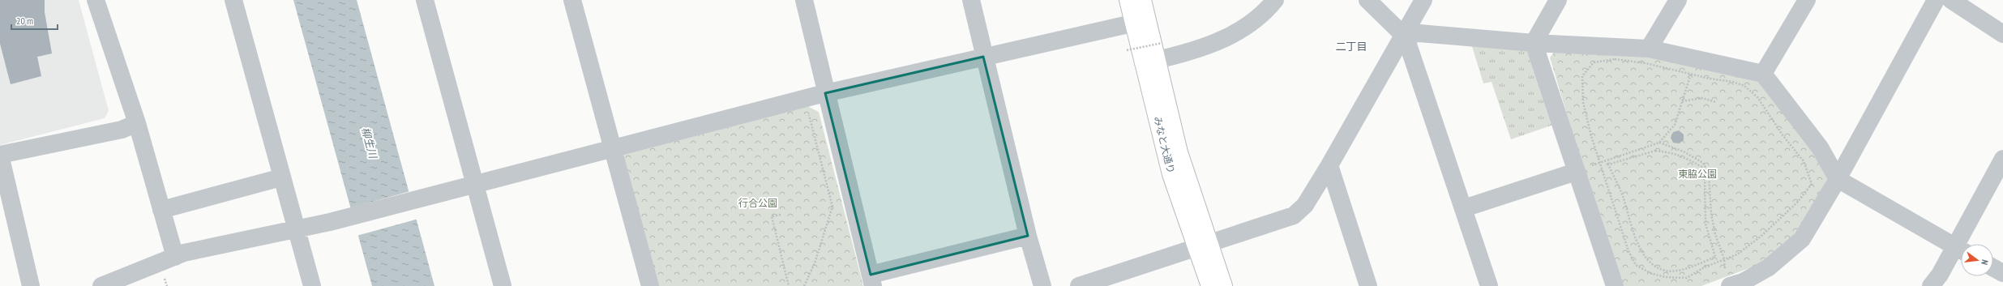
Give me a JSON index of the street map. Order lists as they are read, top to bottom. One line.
{"streets":{"main road":["みなと大通り"]},"districts":["二丁目"],"water":["柳生川"],"parks":["東脇公園","行合公園"],"scale_bar":"20 m","north":"right"}
